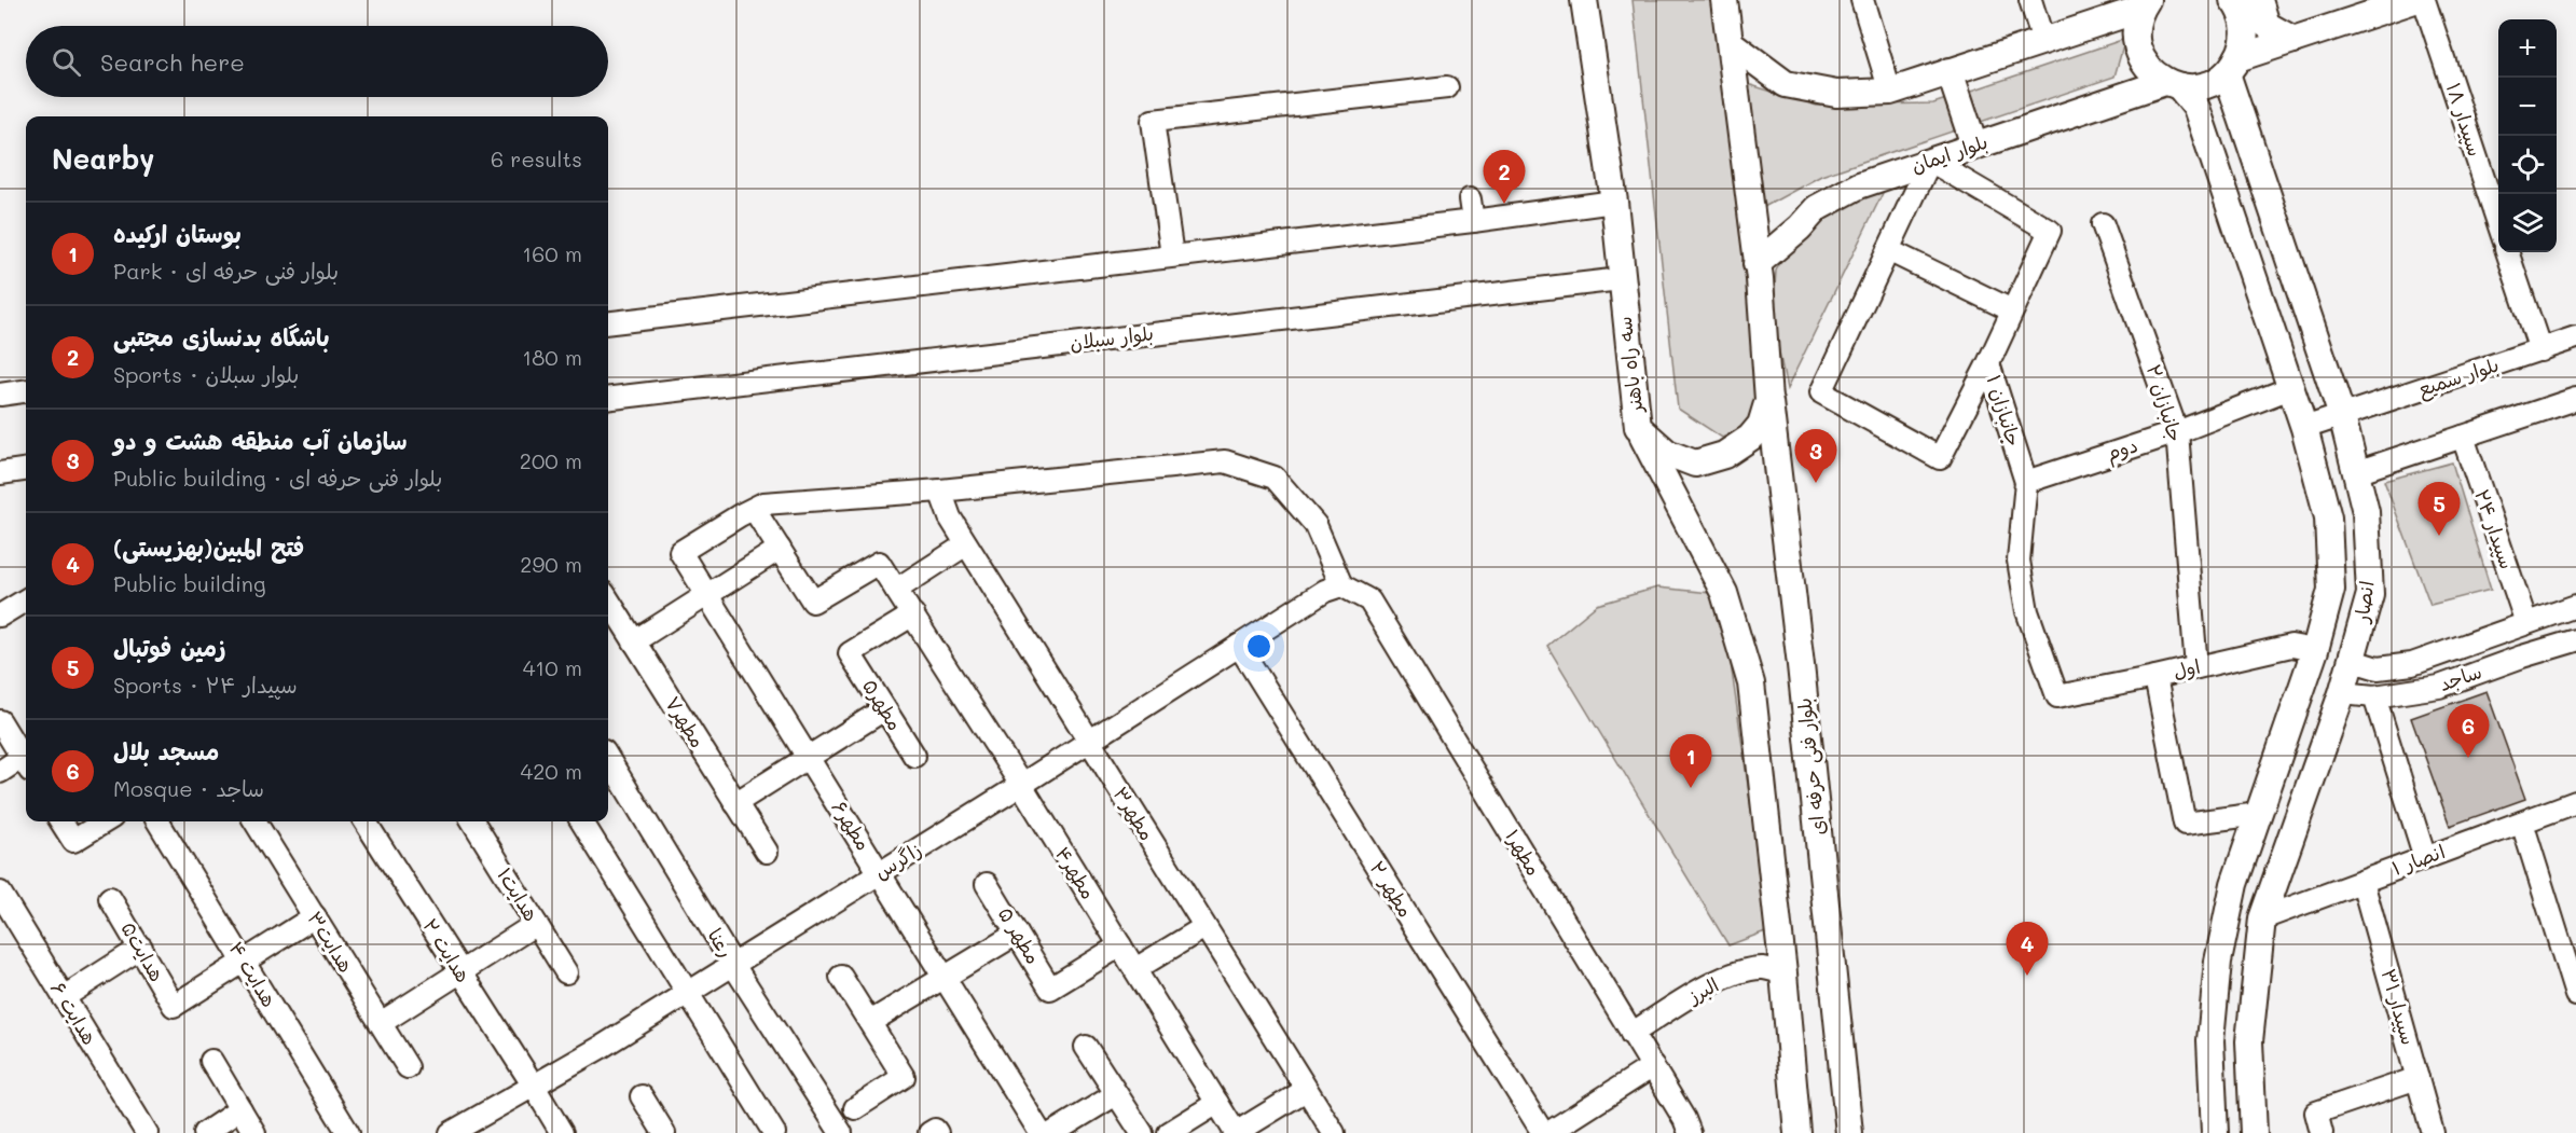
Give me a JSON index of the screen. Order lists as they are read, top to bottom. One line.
{"streets":{"main road":["بلوار ایمان","سه راه باهنر","انصار","بلوار فنی حرفه ای"],"street":["سپیدار ۱۸","بلوار سبلان","بلوار سمیع","جانبازان ۲","جانبازان ۱","دوم","سپیدار ۲۴","اول","ساجد","مطهر۵","مطهر۷","مطهر۳","مطهر۶","مطهر۱","انصار ۱","زاگرس","مطهر۴","مطهر ۲","هدایت۱","مطهر ۵","هدایت۳","رعنا","هدایت ۲","هدایت۵","هدایت ۴","البرز","سپیدار ۳۱","هدایت ۶"]},"crossings":[["بلوار ایمان","سه راه باهنر"],["بلوار ایمان","جانبازان ۱"],["بلوار ایمان","انصار"],["بلوار سبلان","سه راه باهنر"],["سه راه باهنر","بلوار فنی حرفه ای"],["بلوار سمیع","انصار"],["جانبازان ۲","دوم"],["جانبازان ۲","اول"],["جانبازان ۱","دوم"],["جانبازان ۱","اول"],["دوم","انصار"],["سپیدار ۲۴","ساجد"],["انصار","اول"],["انصار","ساجد"],["انصار","انصار ۱"],["مطهر۵","مطهر۴"],["مطهر۳","زاگرس"],["مطهر۶","زاگرس"],["مطهر۱","زاگرس"],["مطهر۱","البرز"],["انصار ۱","سپیدار ۳۱"],["زاگرس","مطهر۴"],["زاگرس","مطهر ۲"],["زاگرس","رعنا"],["زاگرس","هدایت ۲"],["مطهر۴","مطهر ۵"],["هدایت۵","هدایت ۴"]],"page":{"map_buttons":["+","−"],"search":"Search here","heading":["Nearby","6 results"],"pins":["2","3","5","6","1","4"],"list":[{"mark":"1","name":"بوستان ارکیده","note":"Park · بلوار فنی حرفه ای","value":"160 m"},{"mark":"2","name":"باشگاه بدنسازی مجتبی","note":"Sports · بلوار سبلان","value":"180 m"},{"mark":"3","name":"سازمان آب منطقه هشت و دو","note":"Public building · بلوار فنی حرفه ای","value":"200 m"},{"mark":"4","name":"فتح المبین(بهزیستی)","note":"Public building","value":"290 m"},{"mark":"5","name":"زمین فوتبال","note":"Sports · سپیدار ۲۴","value":"410 m"},{"mark":"6","name":"مسجد بلال","note":"Mosque · ساجد","value":"420 m"}]}}
